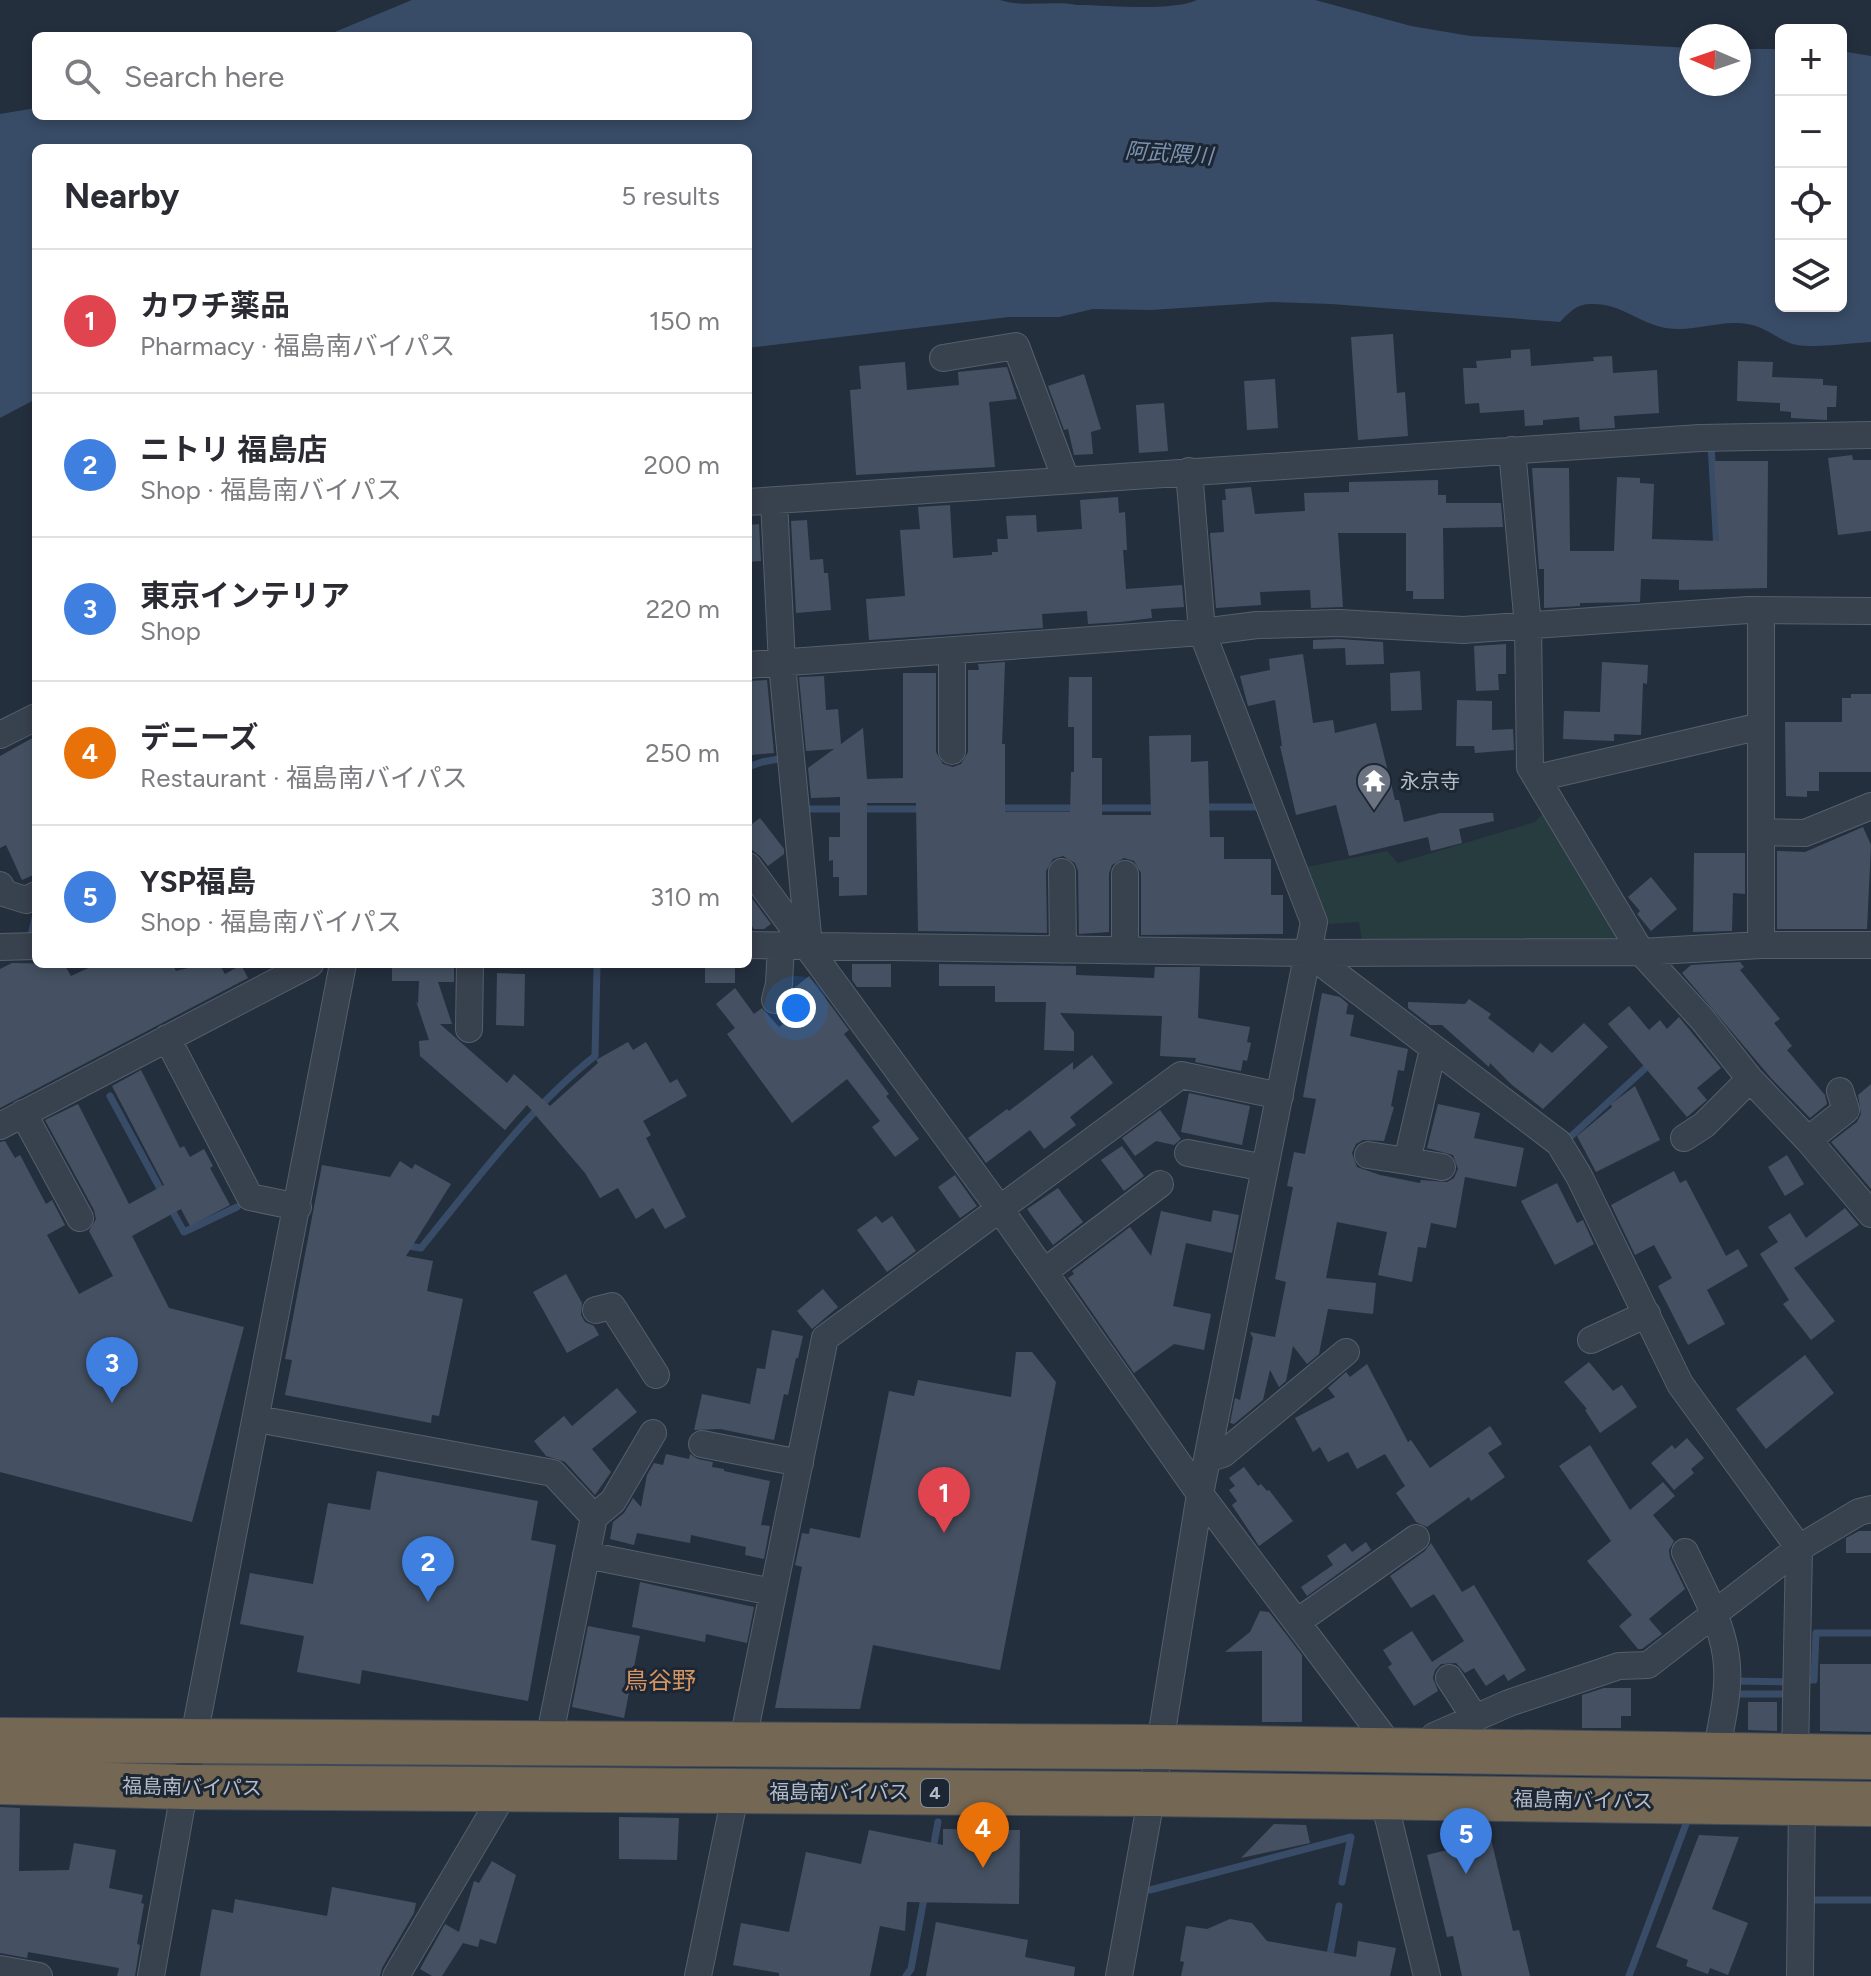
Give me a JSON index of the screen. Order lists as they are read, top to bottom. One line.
{"streets":{"highway":["福島南バイパス","4"]},"districts":["鳥谷野"],"water":["阿武隈川"],"places":{"temple":["永京寺"]},"north":"left","page":{"map_buttons":["+","−"],"search":"Search here","heading":["Nearby","5 results"],"list":[{"mark":"1","name":"カワチ薬品","note":"Pharmacy · 福島南バイパス","value":"150 m"},{"mark":"2","name":"ニトリ 福島店","note":"Shop · 福島南バイパス","value":"200 m"},{"mark":"3","name":"東京インテリア","note":"Shop","value":"220 m"},{"mark":"4","name":"デニーズ","note":"Restaurant · 福島南バイパス","value":"250 m"},{"mark":"5","name":"YSP福島","note":"Shop · 福島南バイパス","value":"310 m"}],"pins":["3","1","2","4","5"]}}
